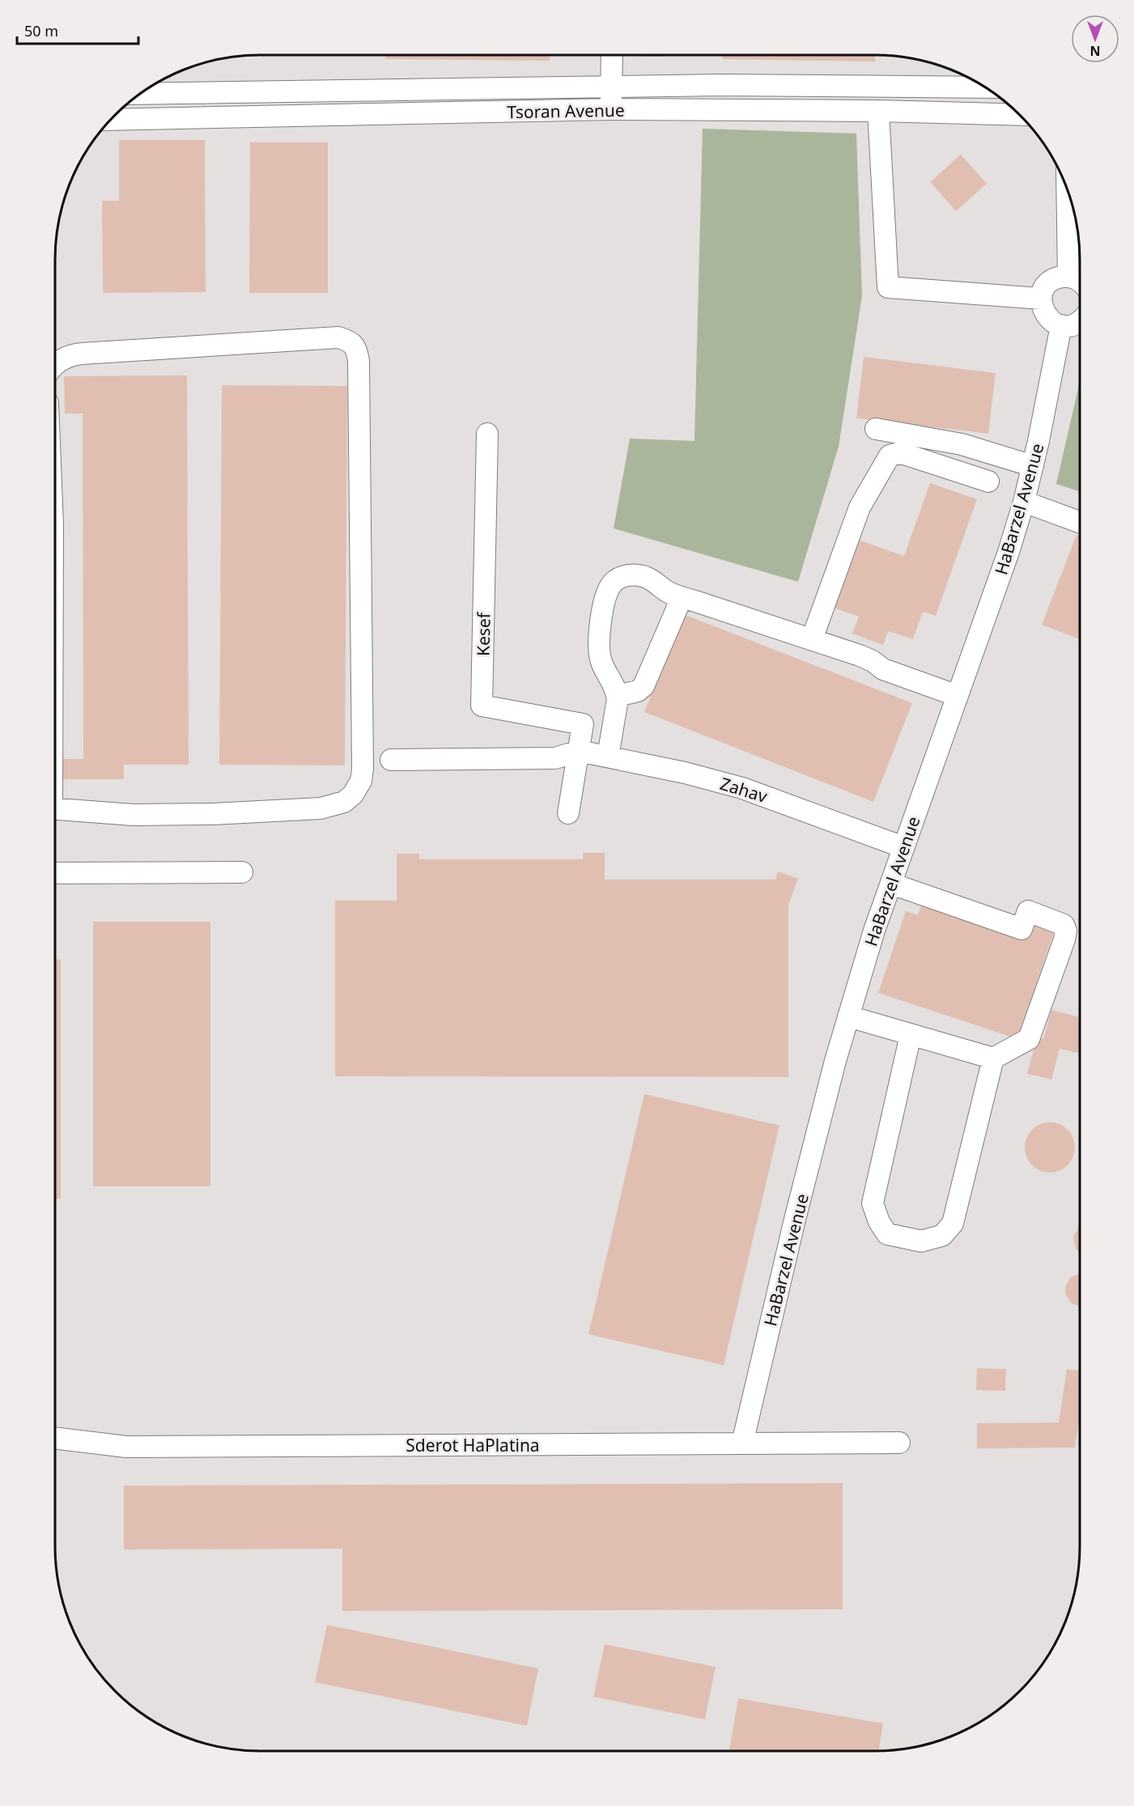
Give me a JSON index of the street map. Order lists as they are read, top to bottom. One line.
{"streets":{"street":["Tsoran Avenue","HaBarzel Avenue","Kesef","Zahav","Sderot HaPlatina"]},"crossings":[["HaBarzel Avenue","Zahav"],["HaBarzel Avenue","Sderot HaPlatina"],["Kesef","Zahav"]],"scale_bar":"50 m","north":"bottom"}
